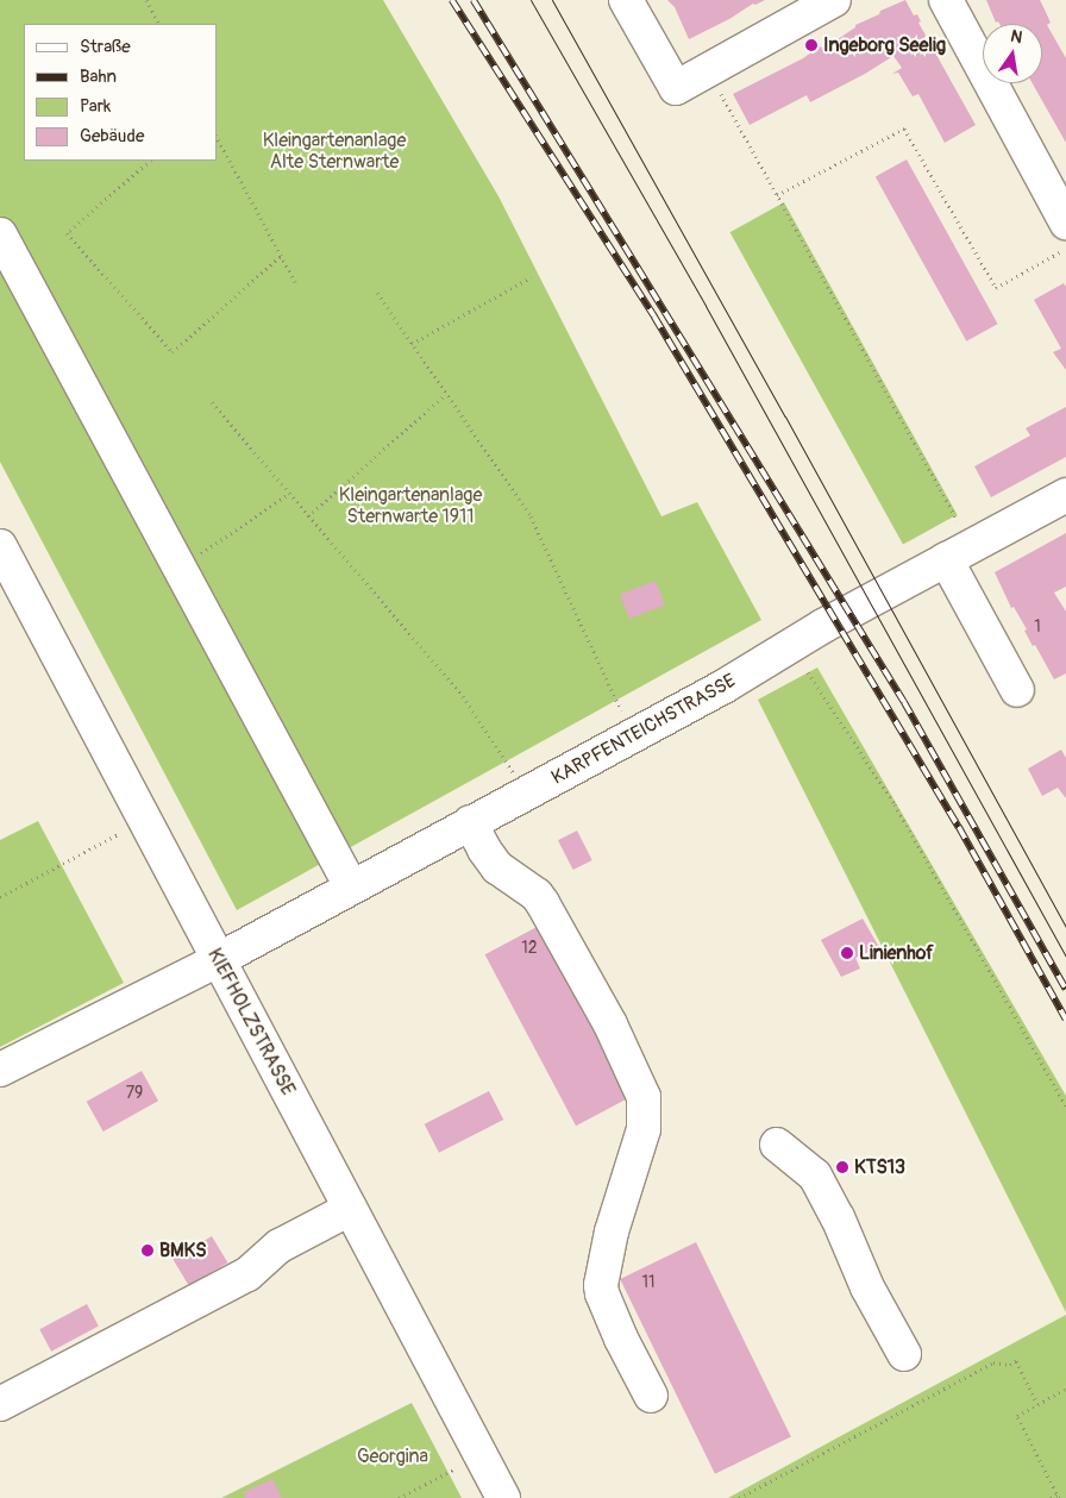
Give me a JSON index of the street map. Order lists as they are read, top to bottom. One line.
{"streets":{"street":["KARPFENTEICHSTRASSE","KIEFHOLZSTRASSE"]},"crossings":[["KARPFENTEICHSTRASSE","KIEFHOLZSTRASSE"]],"parks":["Kleingartenanlage Alte Sternwarte","Kleingartenanlage Sternwarte 1911","Georgina"],"places":["Ingeborg Seelig","Linienhof","KTS13","BMKS"],"house_numbers":["1","12","79","11"],"legend":["Straße","Bahn","Park","Gebäude"],"north":"top"}
